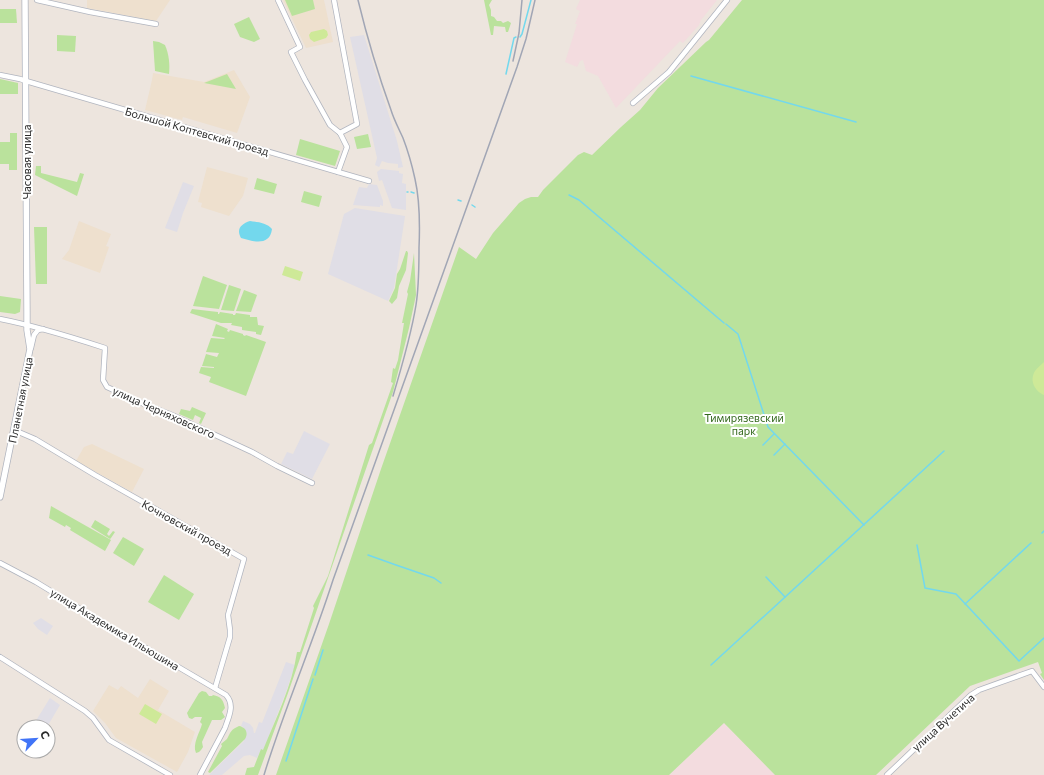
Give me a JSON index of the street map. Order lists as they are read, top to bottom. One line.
{"streets":{"street":["Большой Коптевский проезд","Часовая улица","Планетная улица","улица Черняховского","Кочновский проезд","улица Академика Ильюшина","улица Вучетича"]},"crossings":[["Большой Коптевский проезд","Часовая улица"],["Часовая улица","Планетная улица"],["Часовая улица","улица Черняховского"],["Планетная улица","улица Черняховского"],["Планетная улица","Кочновский проезд"],["Кочновский проезд","улица Академика Ильюшина"]],"parks":["Тимирязевский парк"],"north":"top right"}
